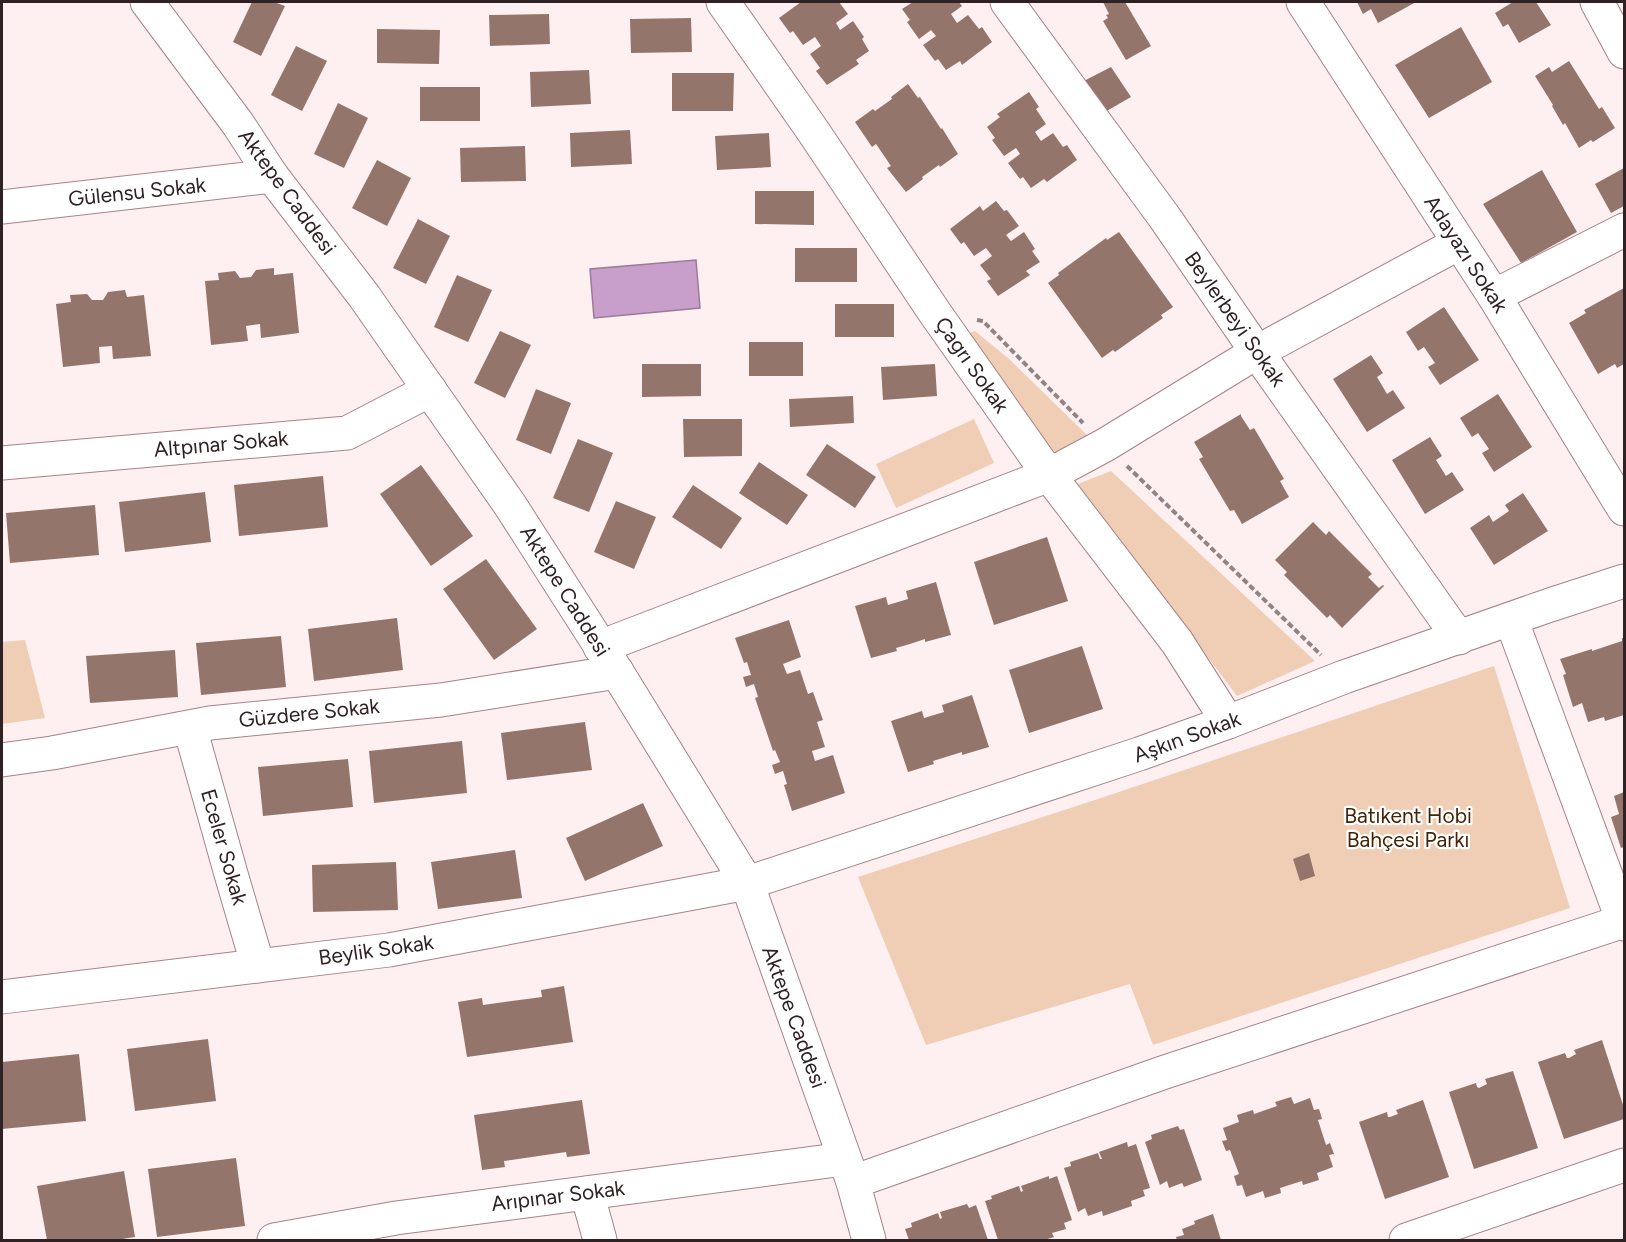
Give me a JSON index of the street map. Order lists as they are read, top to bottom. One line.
{"streets":{"street":["Gülensu Sokak","Aktepe Caddesi","Adayazı Sokak","Beylerbeyi Sokak","Çagrı Sokak","Altpınar Sokak","Güzdere Sokak","Aşkın Sokak","Eceler Sokak","Beylik Sokak","Arıpınar Sokak"]},"crossings":[["Gülensu Sokak","Aktepe Caddesi"],["Aktepe Caddesi","Altpınar Sokak"],["Aktepe Caddesi","Güzdere Sokak"],["Aktepe Caddesi","Aşkın Sokak"],["Aktepe Caddesi","Beylik Sokak"],["Aktepe Caddesi","Arıpınar Sokak"],["Adayazı Sokak","Güzdere Sokak"],["Beylerbeyi Sokak","Güzdere Sokak"],["Beylerbeyi Sokak","Aşkın Sokak"],["Çagrı Sokak","Güzdere Sokak"],["Çagrı Sokak","Aşkın Sokak"],["Güzdere Sokak","Eceler Sokak"],["Aşkın Sokak","Beylik Sokak"],["Eceler Sokak","Beylik Sokak"]],"parks":["Batıkent Hobi Bahçesi Parkı"]}
